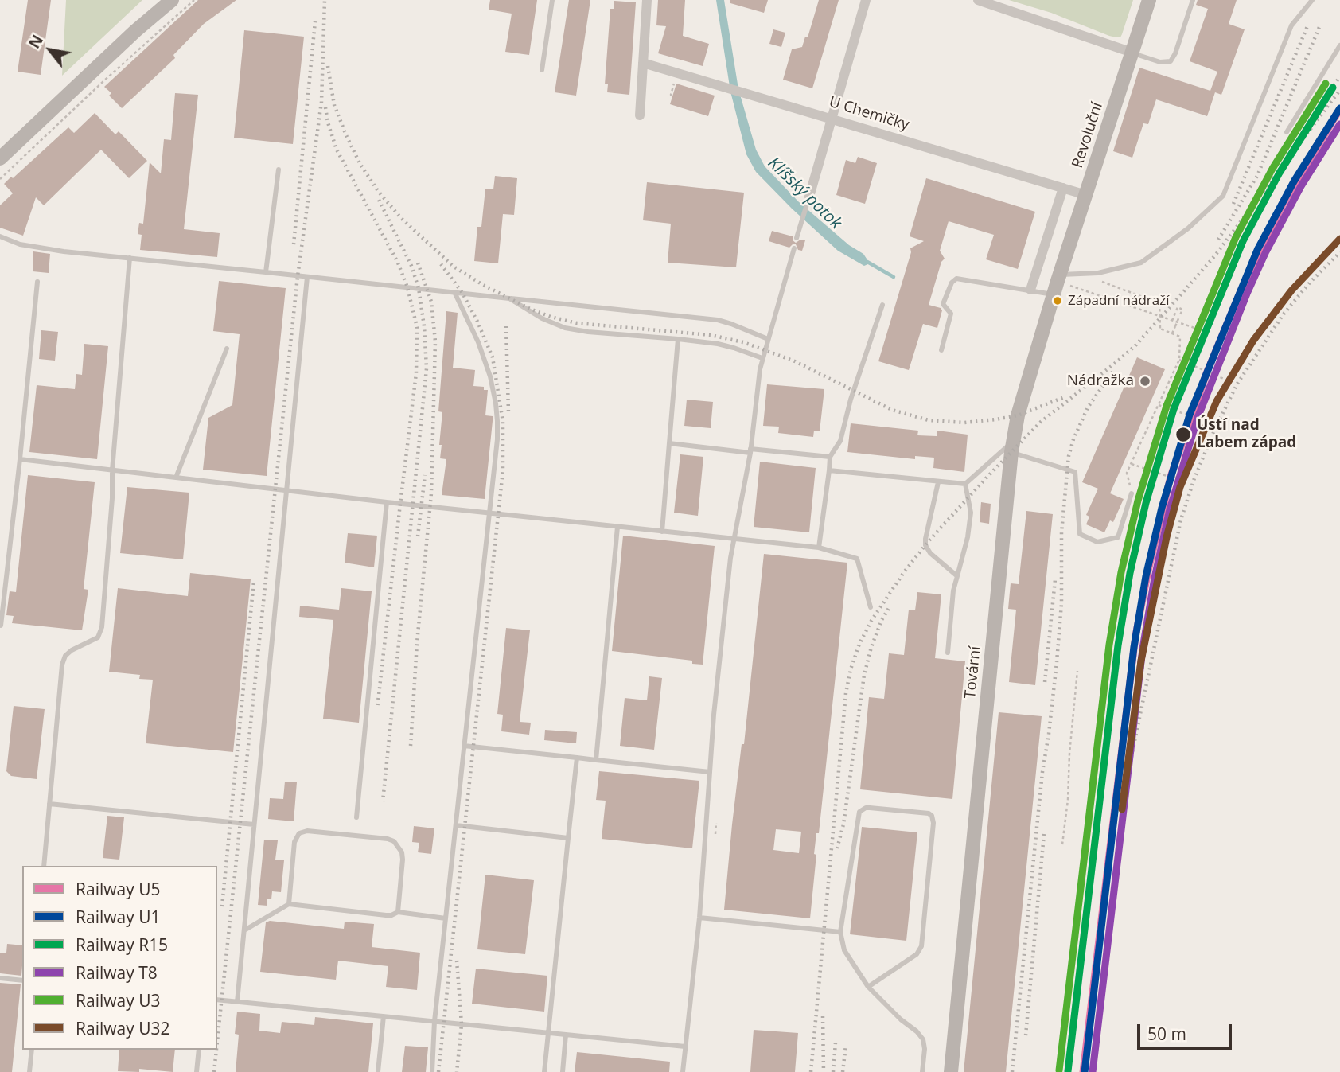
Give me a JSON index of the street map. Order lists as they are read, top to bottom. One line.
{"streets":{"street":["U Chemičky","Revoluční","Tovární"]},"crossings":[["U Chemičky","Revoluční"],["Revoluční","Tovární"]],"water":["Klíšský potok"],"places":["Západní nádraží","Nádražka","Ústí nad Labem západ"],"lines":["rail line U3","rail line R15","rail line U1","rail line U5","rail line T8","rail line U32"],"legend":["Railway U5","Railway U1","Railway R15","Railway T8","Railway U3","Railway U32"],"scale_bar":"50 m","north":"top left"}
